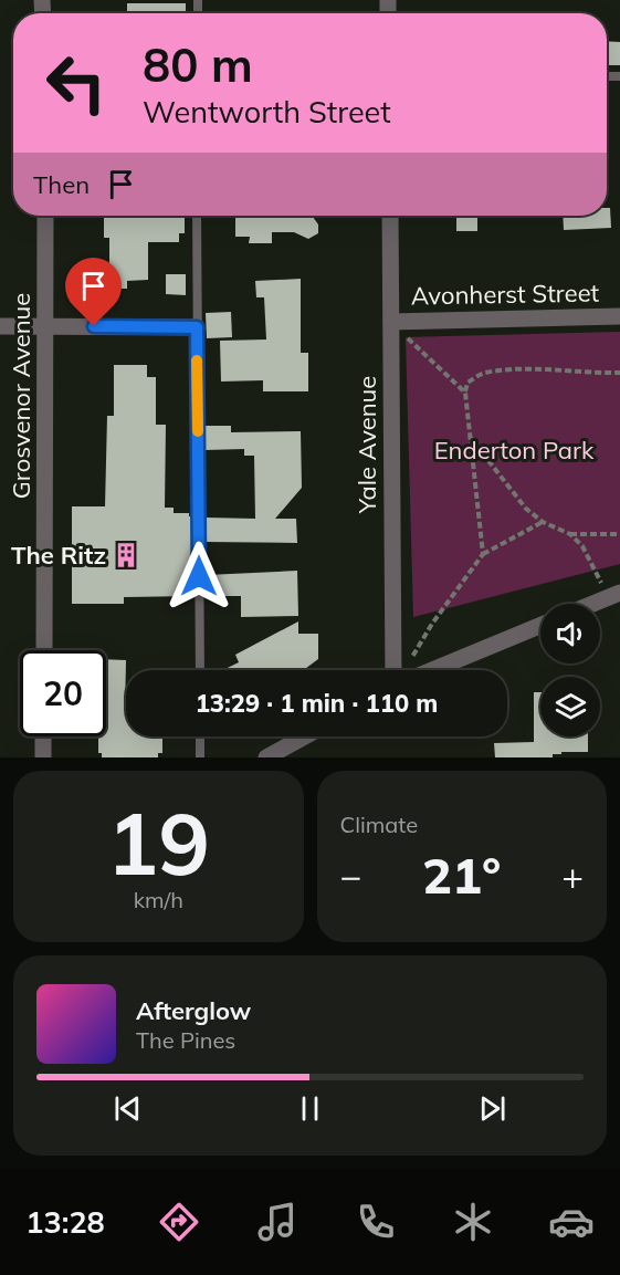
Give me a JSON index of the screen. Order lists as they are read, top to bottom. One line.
{"streets":{"street":["Avonherst Street","Grosvenor Avenue","Yale Avenue"]},"crossings":[["Avonherst Street","Yale Avenue"]],"parks":["Enderton Park"],"places":{"building":["The Ritz"]},"page":{"turn":["80 m","Wentworth Street"],"then":"Then","limit":"20","trip":"13:29 · 1 min · 110 m","tile":[["19","km/h"],"Climate"],"heat":["−","21°","+"],"song":["Afterglow","The Pines"],"tabs":"13:28"}}
